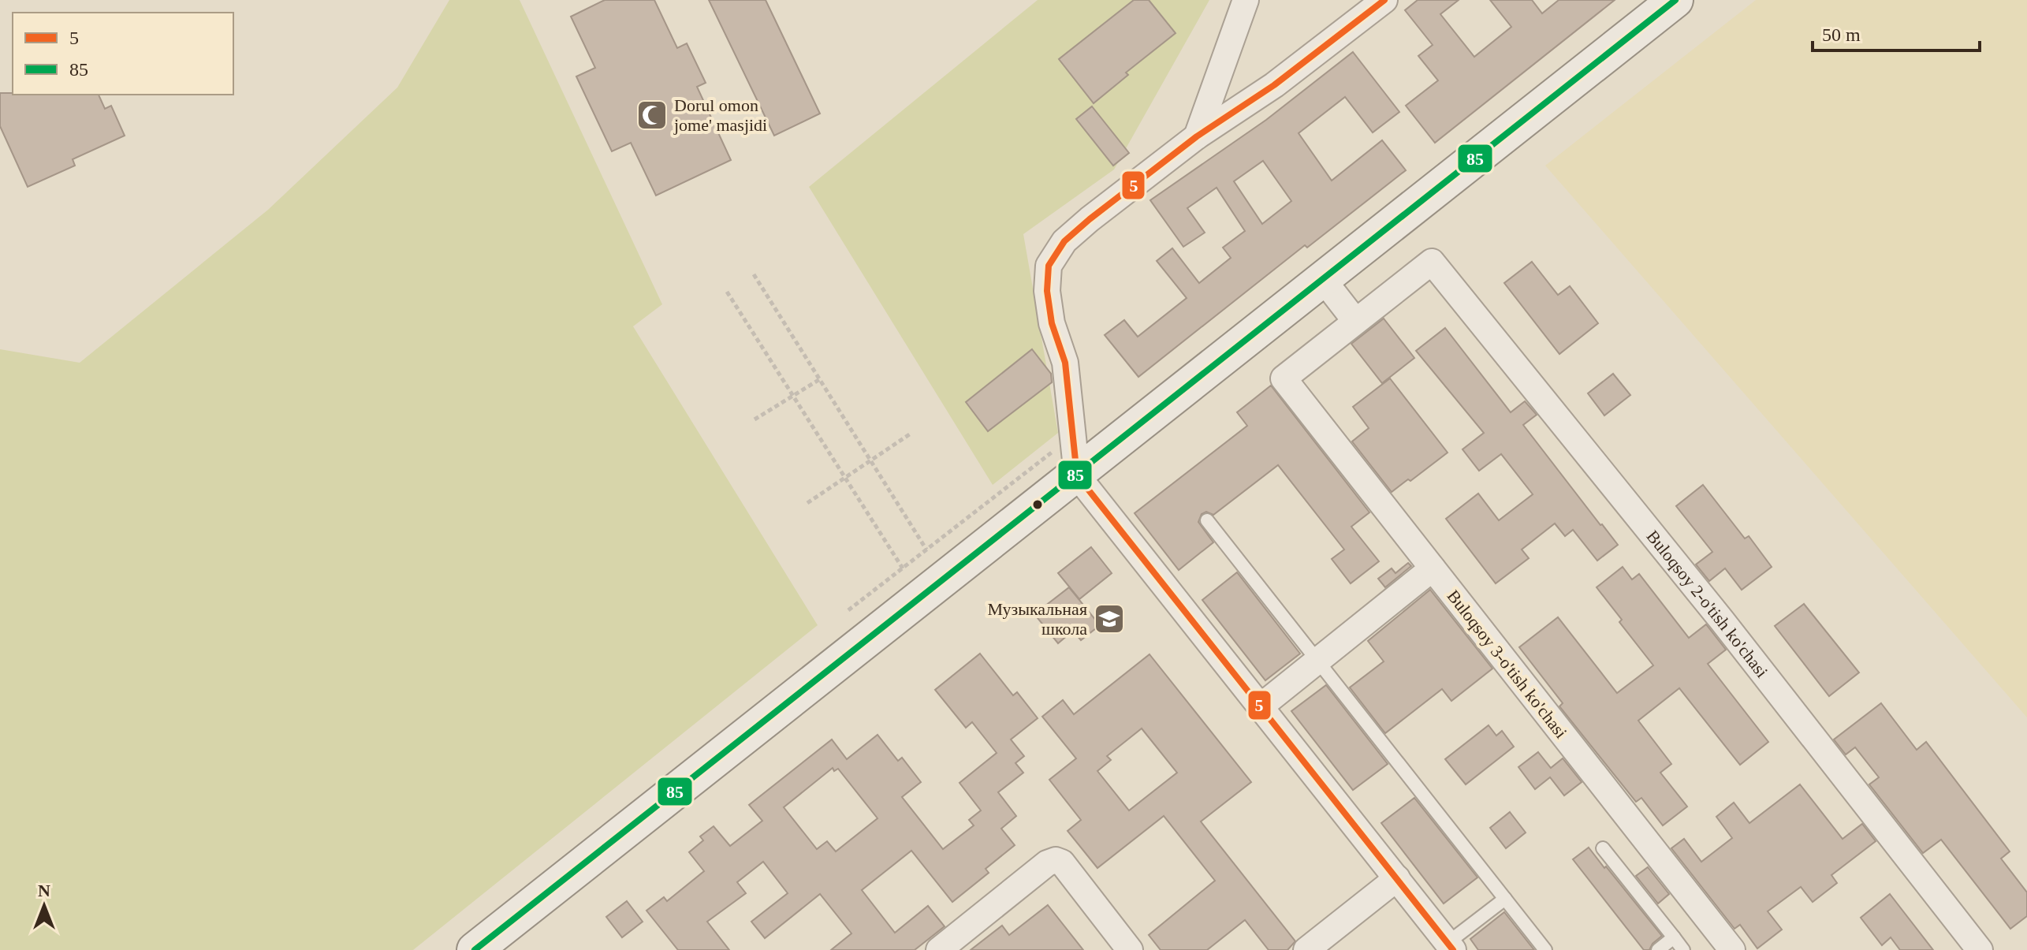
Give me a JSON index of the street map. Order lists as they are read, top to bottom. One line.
{"streets":{"street":["Buloqsoy 2-o'tish ko'chasi","Buloqsoy 3-o'tish ko'chasi"]},"crossings":[["Buloqsoy 2-o'tish ko'chasi","Buloqsoy 3-o'tish ko'chasi"]],"places":{"mosque":["Dorul omon jome' masjidi"],"school or university":["Музыкальная школа"]},"lines":["transit line 5","transit line 85"],"legend":["5","85"],"scale_bar":"50 m","north":"top"}
